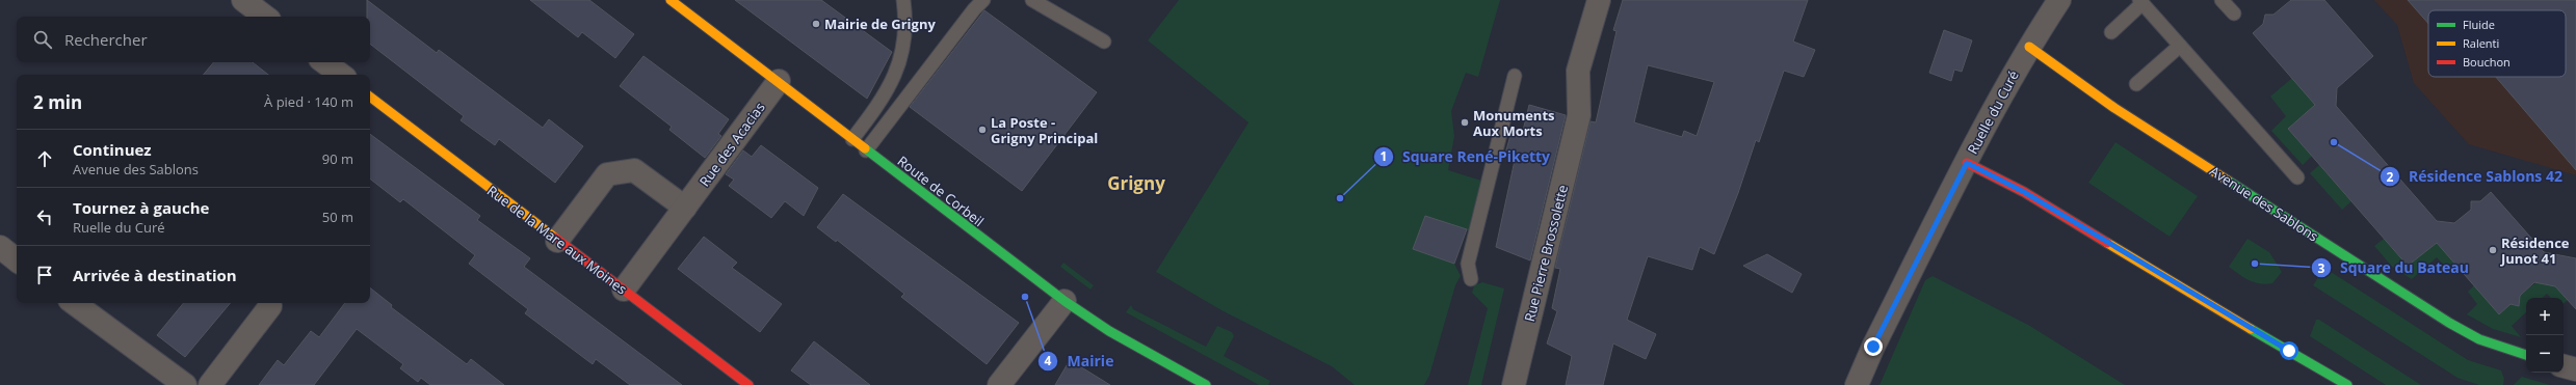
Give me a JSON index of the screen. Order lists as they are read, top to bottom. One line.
{"streets":{"street":["Ruelle du Curé","Rue des Acacias","Route de Corbeil","Avenue des Sablons","Rue de la Mare aux Moines","Rue Pierre Brossolette"]},"crossings":[["Ruelle du Curé","Avenue des Sablons"],["Rue des Acacias","Route de Corbeil"],["Rue des Acacias","Rue de la Mare aux Moines"]],"districts":["Grigny"],"places":["Mairie de Grigny","Monuments Aux Morts","La Poste - Grigny Principal","Résidence Sablons 42","Square René-Piketty","Résidence Junot 41","Square du Bateau","Mairie"],"legend":["Fluide","Ralenti","Bouchon"],"page":{"search":"Rechercher","heading":["2 min","À pied · 140 m"],"list":[["Continuez","Avenue des Sablons","90 m"],["Tournez à gauche","Ruelle du Curé","50 m"],"Arrivée à destination"],"map_buttons":["+","−"]}}
